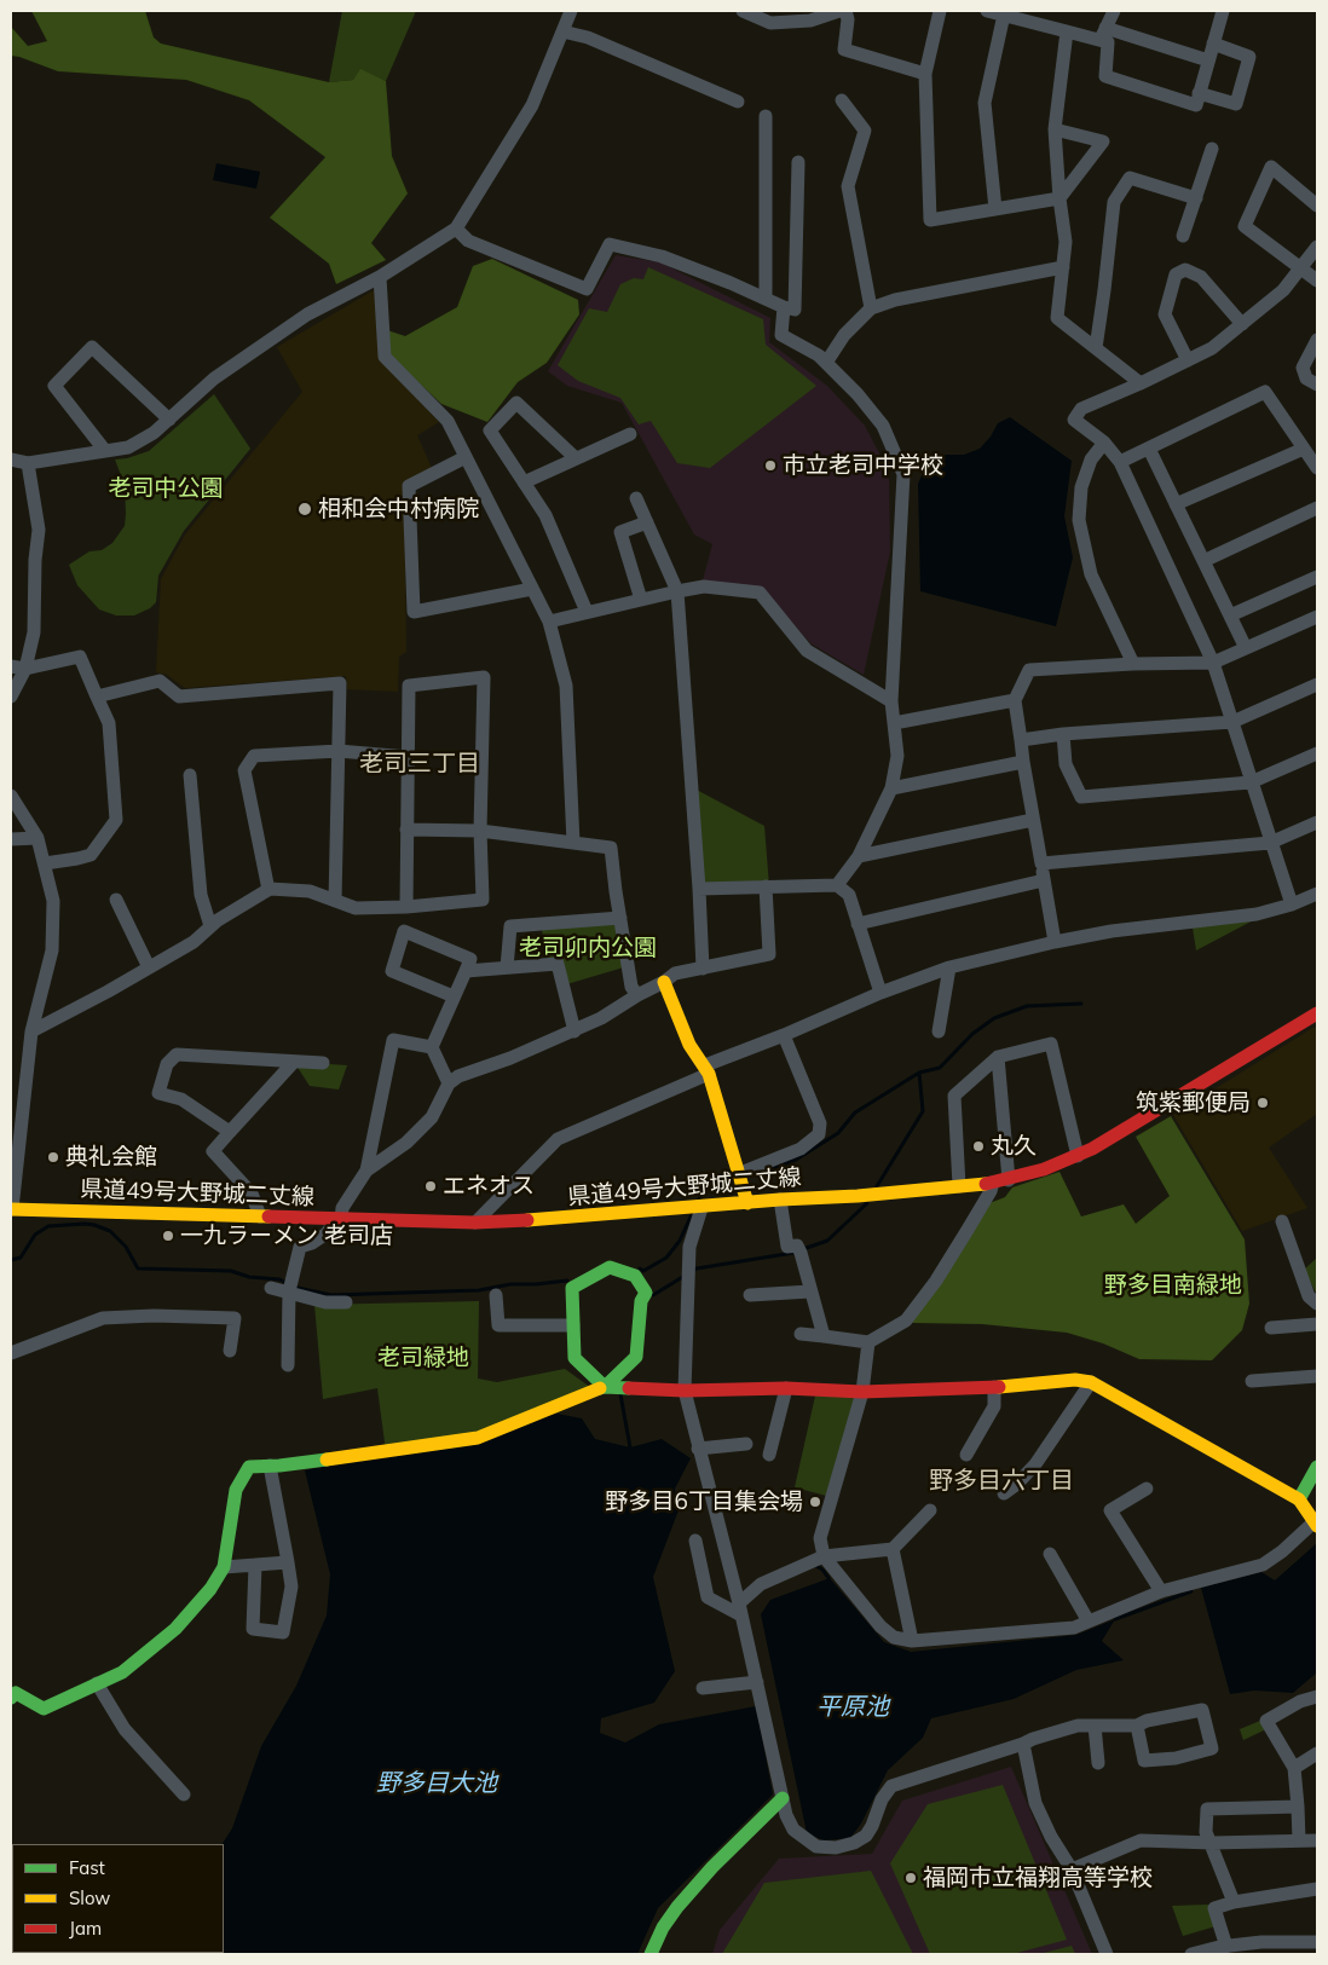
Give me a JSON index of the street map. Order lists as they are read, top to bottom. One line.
{"streets":{"street":["県道49号大野城二丈線"]},"districts":["老司三丁目","野多目六丁目"],"water":["平原池","野多目大池"],"parks":["老司中公園","老司卯内公園","野多目南緑地","老司緑地"],"places":["市立老司中学校","相和会中村病院","筑紫郵便局","丸久","典礼会館","エネオス","一九ラーメン 老司店","野多目6丁目集会場","福岡市立福翔高等学校"],"legend":["Fast","Slow","Jam"]}
